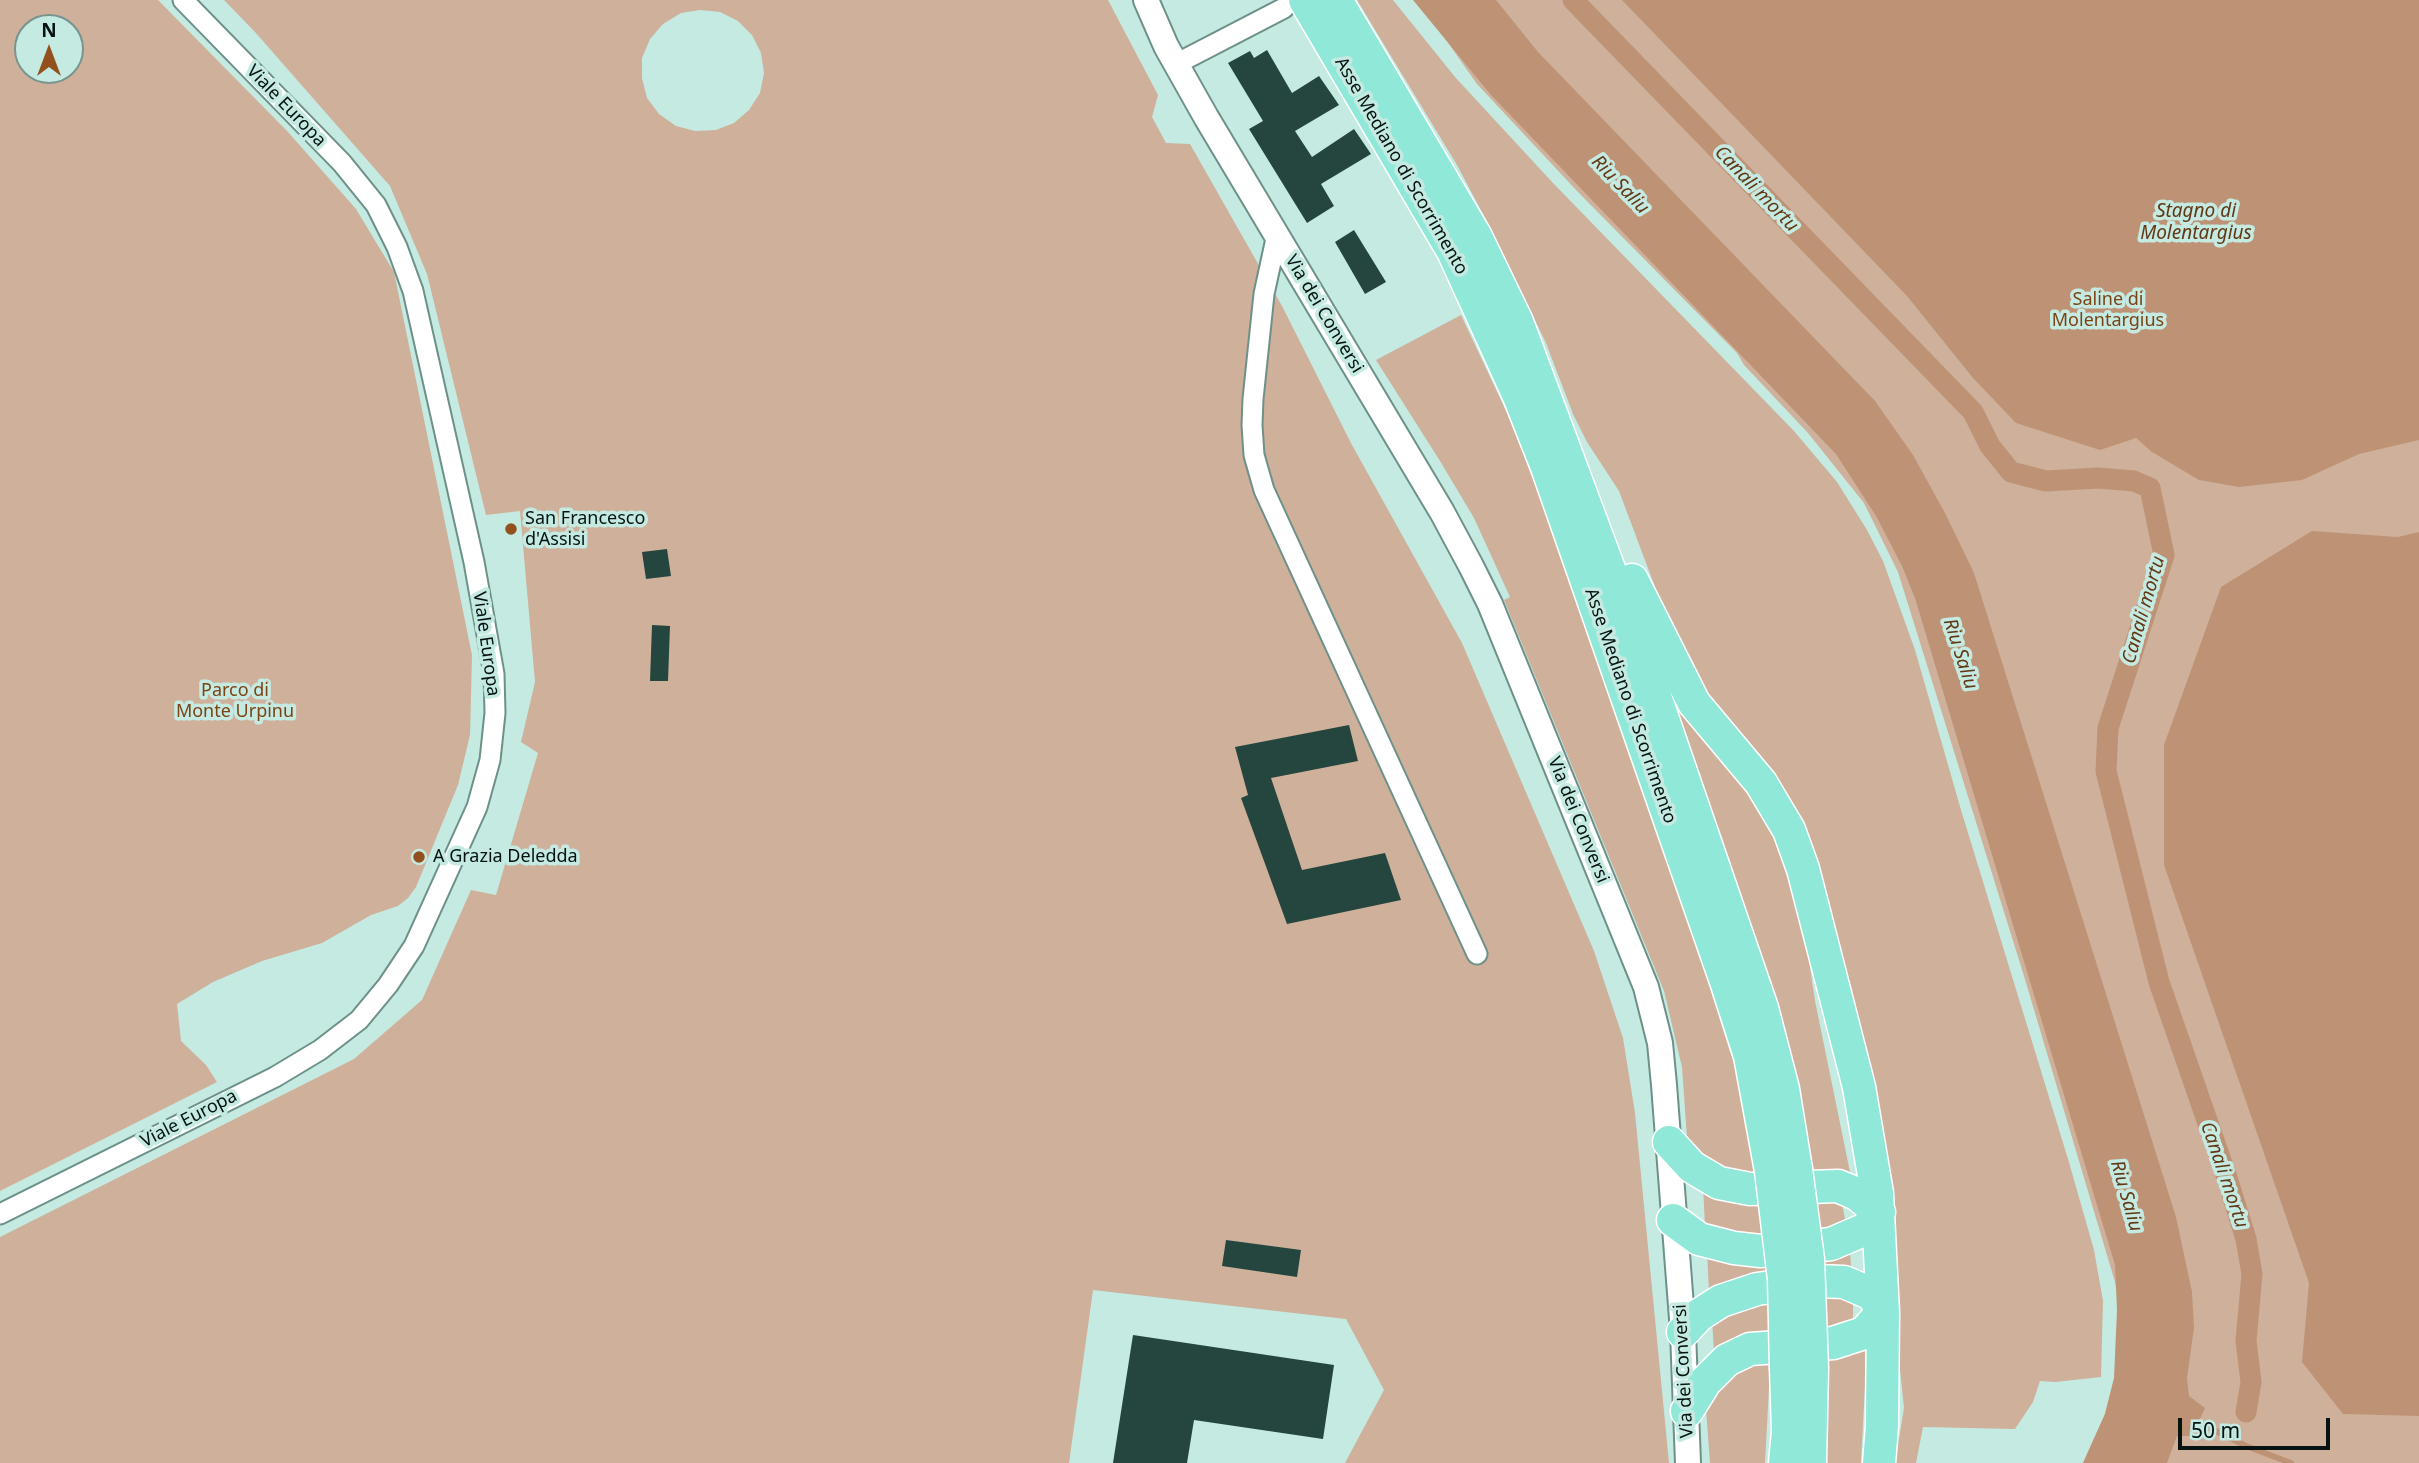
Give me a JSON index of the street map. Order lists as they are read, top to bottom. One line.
{"streets":{"highway":["Asse Mediano di Scorrimento"],"street":["Viale Europa","Via dei Conversi"]},"water":["Riu Saliu","Canali mortu","Stagno di Molentargius"],"parks":["Saline di Molentargius","Parco di Monte Urpinu"],"places":["San Francesco d'Assisi","A Grazia Deledda"],"scale_bar":"50 m","north":"top"}
